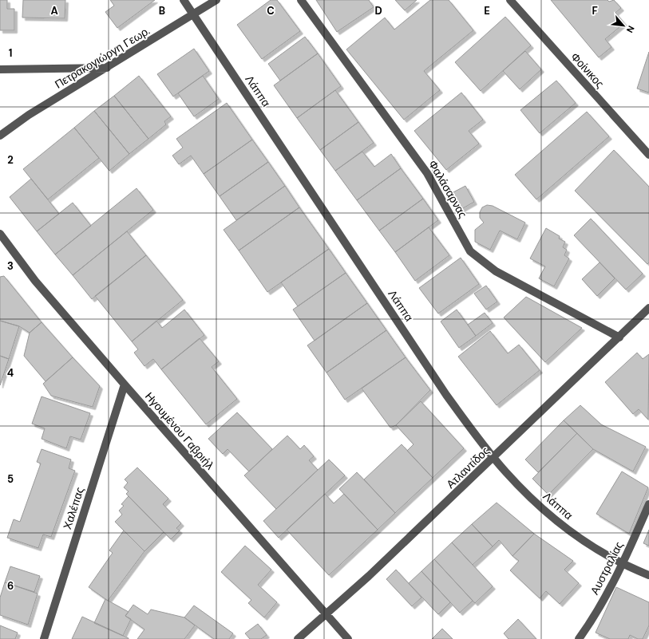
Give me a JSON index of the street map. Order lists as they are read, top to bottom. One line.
{"streets":{"street":["Πετρακογιώργη Γεωρ.","Φοίνικος","Λάππα","Φαλάσαρνας","Ηγουμένου Γαβριήλ","Ατλαντίδος","Χαλέπας","Αυστραλίας"]},"crossings":[["Πετρακογιώργη Γεωρ.","Λάππα"],["Λάππα","Ατλαντίδος"],["Λάππα","Αυστραλίας"],["Φαλάσαρνας","Ατλαντίδος"],["Ηγουμένου Γαβριήλ","Ατλαντίδος"],["Ηγουμένου Γαβριήλ","Χαλέπας"]],"north":"bottom right","grid":{"columns":["A","B","C","D","E","F"],"rows":["1","2","3","4","5","6"]}}
